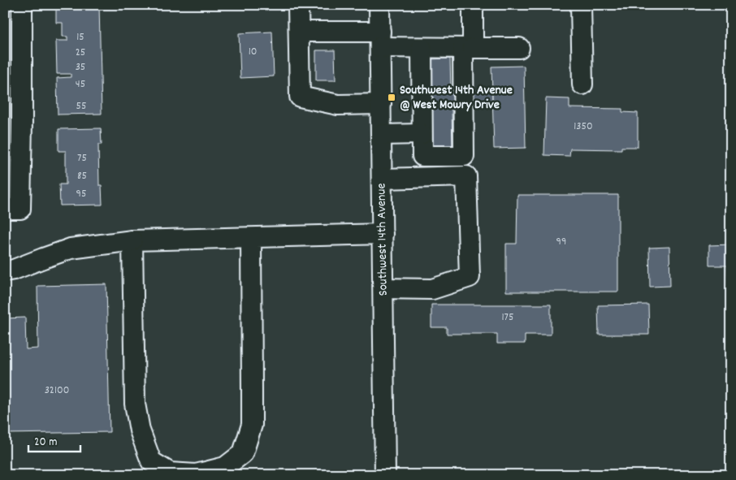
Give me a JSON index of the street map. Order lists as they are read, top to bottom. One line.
{"streets":{"street":["Southwest 14th Avenue"]},"places":{"transit":["Southwest 14th Avenue @ West Mowry Drive"]},"house_numbers":["15","10","25","35","45","55","1350","75","85","95","99","175","32100"],"scale_bar":"20 m"}
